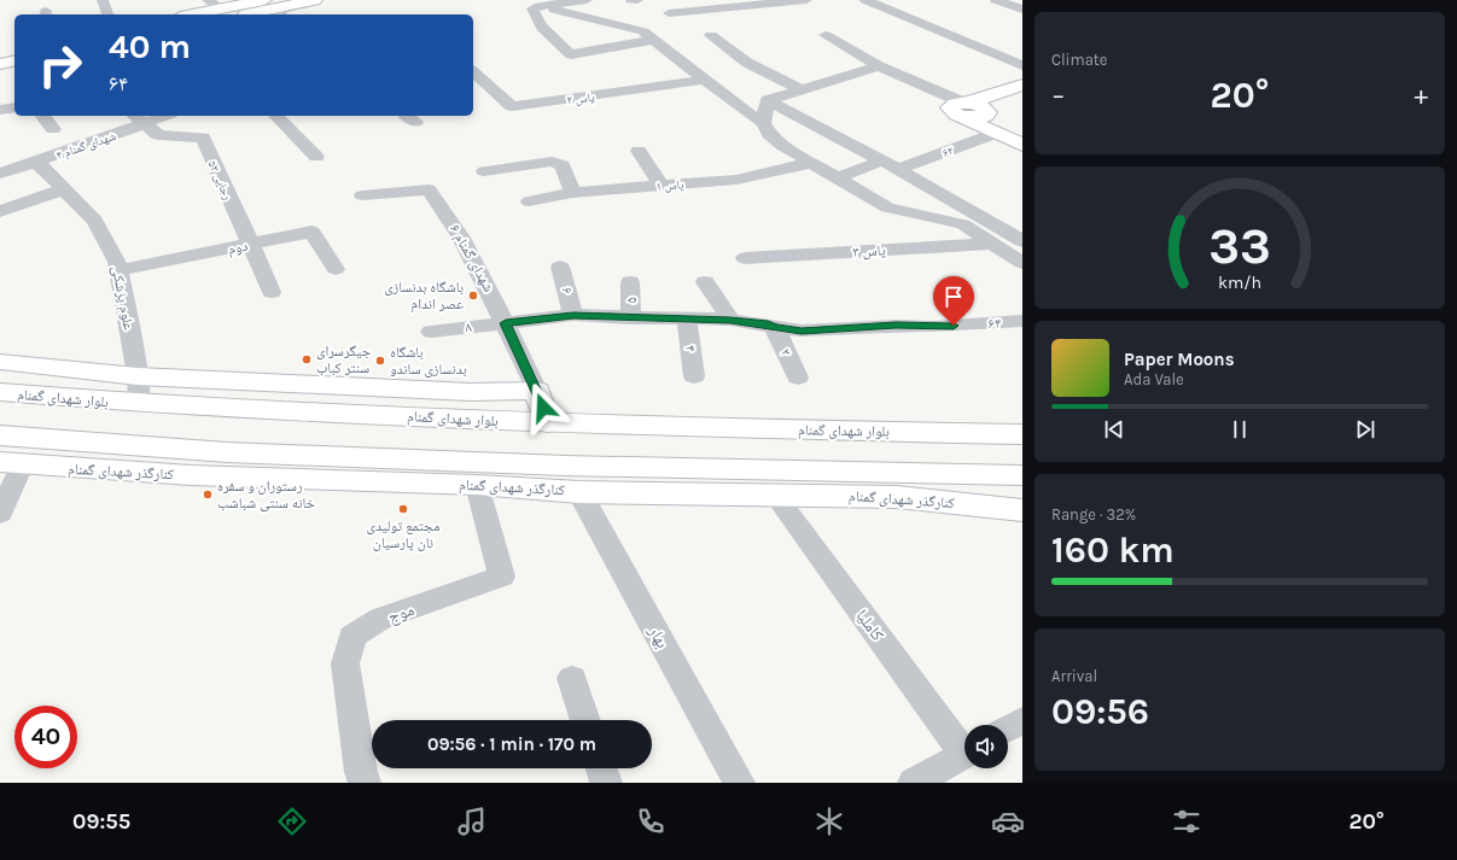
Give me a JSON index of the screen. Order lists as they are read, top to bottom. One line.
{"streets":{"main road":["بلوار شهدای گمنام","کنارگذر شهدای گمنام"],"street":["یاس ۲","شهدای گمنام ۴","۶۲","رجایی ۵۲","یاس ۱","دوم","یاس ۳","شهدای گمنام ۶","۶","علوم پزشکی","۵","۶۴","۸","۴","۲","موج","کاملیا","بهار"]},"crossings":[["شهدای گمنام ۴","رجایی ۵۲"],["شهدای گمنام ۴","علوم پزشکی"],["رجایی ۵۲","دوم"],["دوم","علوم پزشکی"],["شهدای گمنام ۶","۶۴"],["شهدای گمنام ۶","۸"],["۶","۶۴"],["علوم پزشکی","بلوار شهدای گمنام"],["۵","۶۴"],["۶۴","۸"],["۶۴","۴"],["۶۴","۲"],["کنارگذر شهدای گمنام","موج"],["کنارگذر شهدای گمنام","کاملیا"],["کنارگذر شهدای گمنام","بهار"]],"places":["باشگاه بدنسازی عصر اندام","جیگرسرای سنتر کباب","باشگاه بدنسازی ساندو","رستوران و سفره خانه سنتی شباشب","مجتمع تولیدی نان پارسیان"],"page":{"tile":["Climate",["Range · 32%","160 km"],["Arrival","09:56"]],"turn":["40 m","۶۴"],"heat":["−","20°","+"],"song":["Paper Moons","Ada Vale"],"limit":"40","trip":"09:56 · 1 min · 170 m","tabs":["09:55","20°"],"gauge":["33","km/h"]}}
